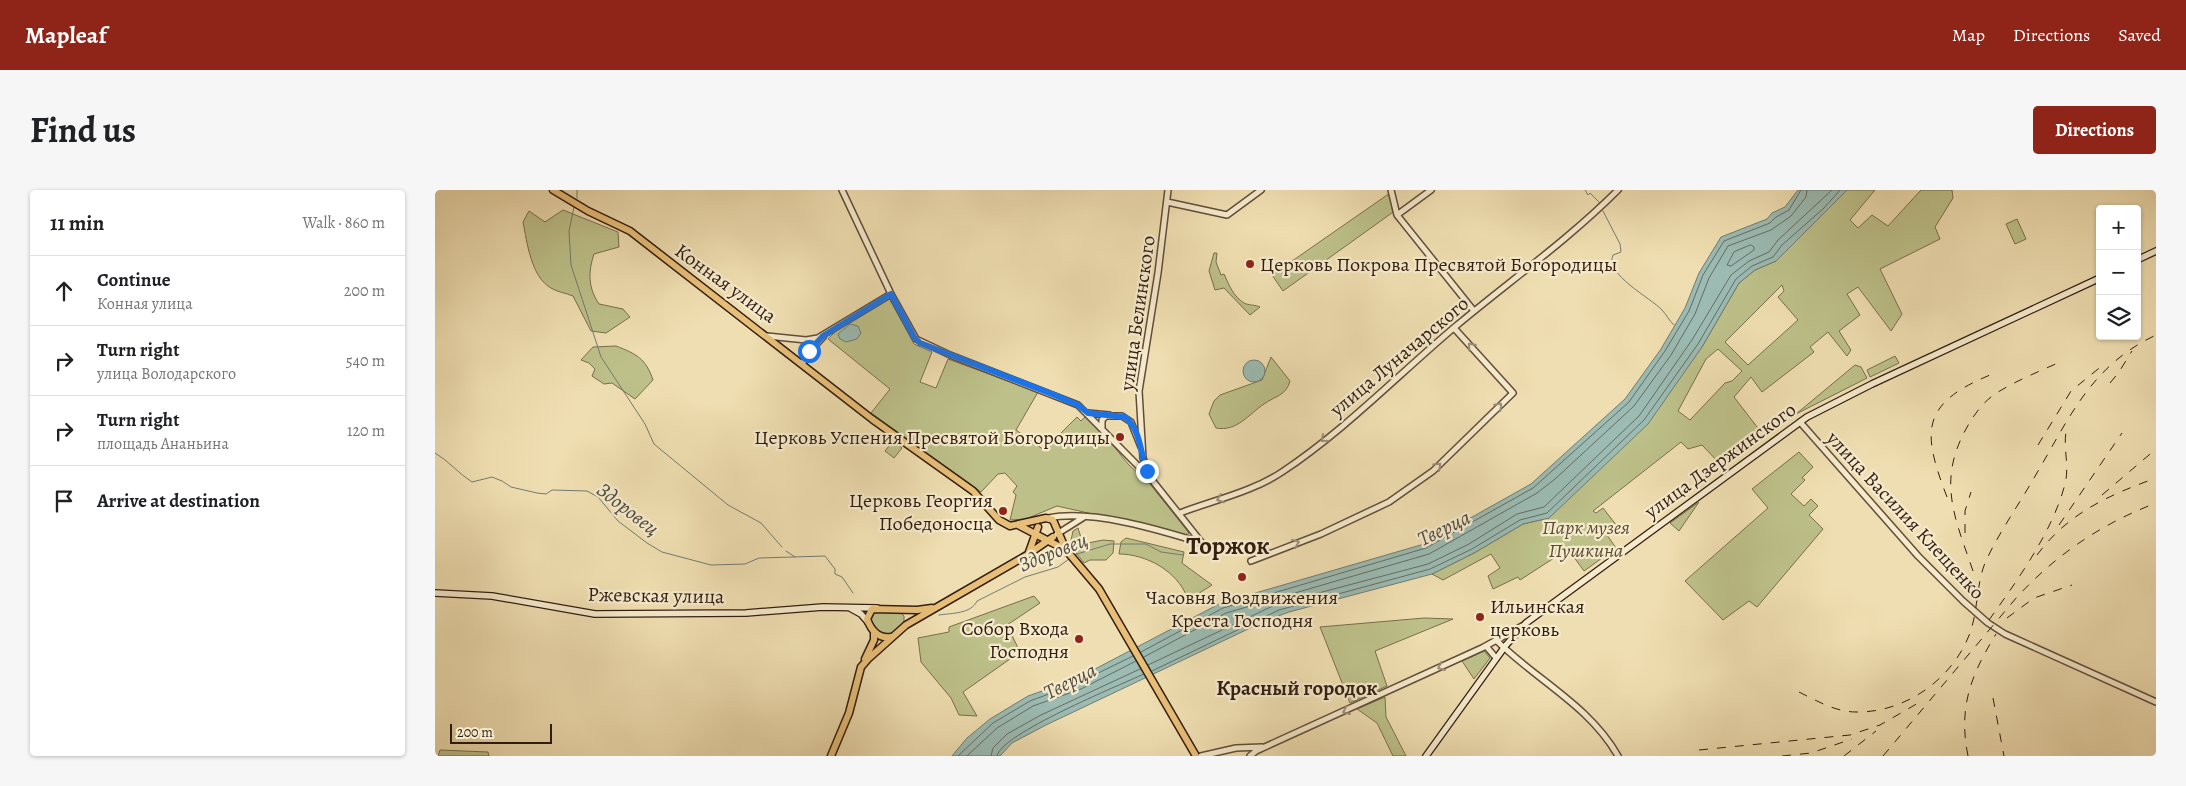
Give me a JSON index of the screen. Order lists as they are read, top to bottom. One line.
{"streets":{"main road":["Конная улица","улица Дзержинского","Ржевская улица"],"street":["улица Белинского","улица Луначарского","улица Василия Клещенко"]},"crossings":[["улица Дзержинского","улица Василия Клещенко"]],"one_way":["улица Луначарского"],"districts":["Торжок","Красный городок"],"water":["Здоровец","Тверца"],"parks":["Парк музея Пушкина"],"places":["Церковь Покрова Пресвятой Богородицы","Церковь Успения Пресвятой Богородицы","Церковь Георгия Победоносца","Часовня Воздвижения Креста Господня","Ильинская церковь","Собор Входа Господня"],"scale_bar":"200 m","page":{"header":"Mapleaf","nav":["Map","Directions","Saved"],"title":"Find us","buttons":"Directions","heading":["11 min","Walk · 860 m"],"map_buttons":["+","−"],"list":[["Continue","Конная улица","200 m"],["Turn right","улица Володарского","540 m"],["Turn right","площадь Ананьина","120 m"],"Arrive at destination"],"scale":"200 m"}}
